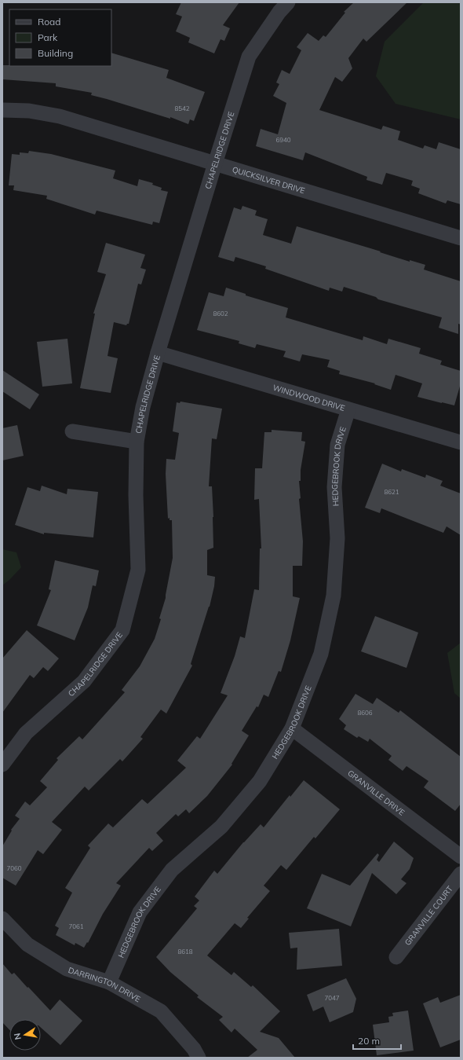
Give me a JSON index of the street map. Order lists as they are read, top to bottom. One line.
{"streets":{"street":["CHAPELRIDGE DRIVE","QUICKSILVER DRIVE","WINDWOOD DRIVE","HEDGEBROOK DRIVE","GRANVILLE DRIVE","GRANVILLE COURT","DARRINGTON DRIVE"]},"crossings":[["CHAPELRIDGE DRIVE","QUICKSILVER DRIVE"],["CHAPELRIDGE DRIVE","WINDWOOD DRIVE"],["WINDWOOD DRIVE","HEDGEBROOK DRIVE"],["HEDGEBROOK DRIVE","GRANVILLE DRIVE"],["HEDGEBROOK DRIVE","DARRINGTON DRIVE"]],"house_numbers":["8542","6940","8602","8621","8606","7060","7061","8618","7047"],"legend":["Road","Park","Building"],"scale_bar":"20 m","north":"left"}
